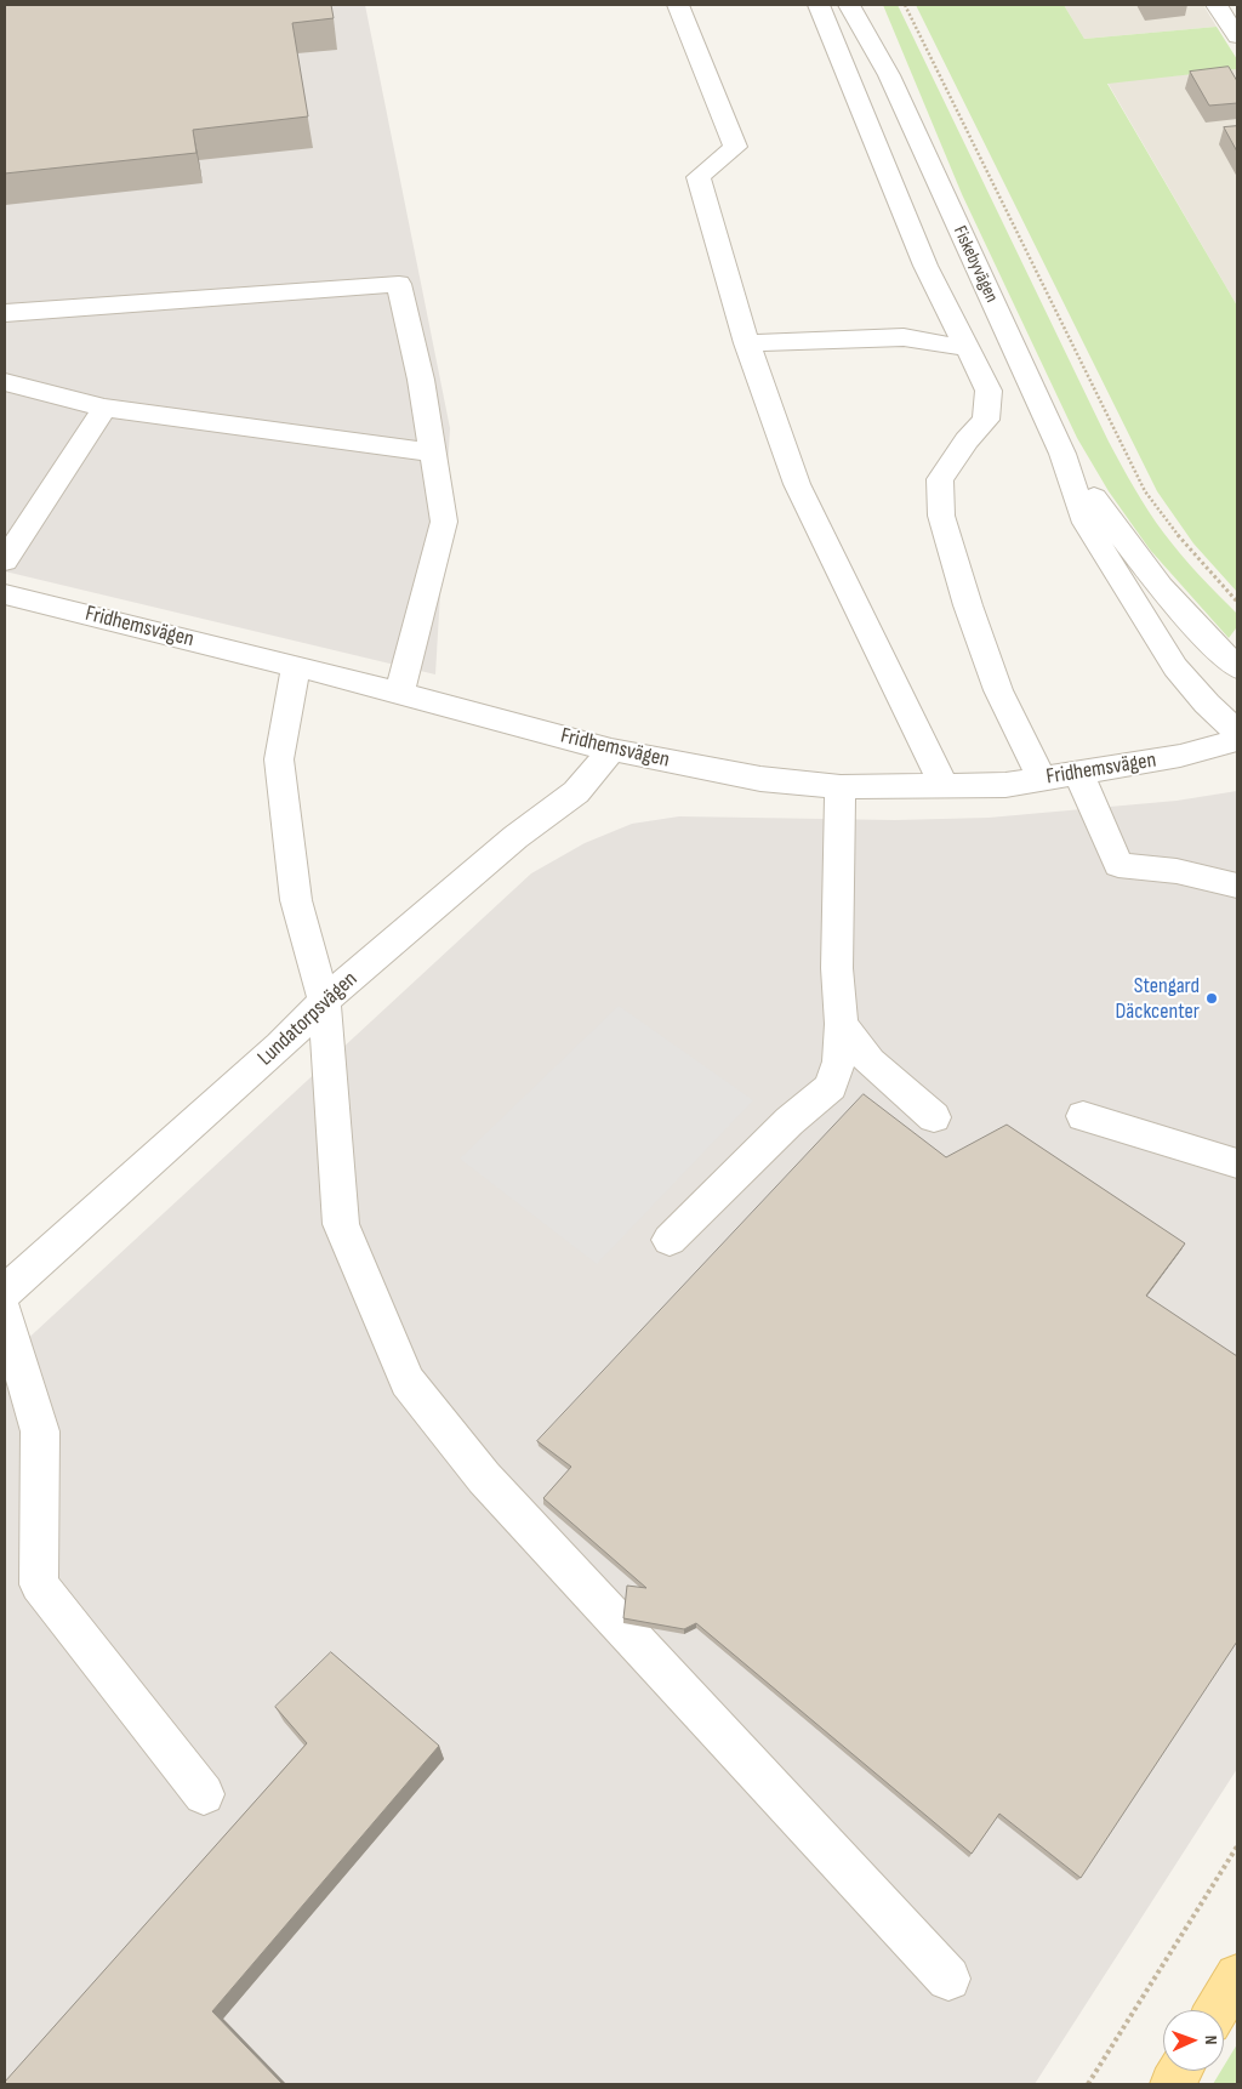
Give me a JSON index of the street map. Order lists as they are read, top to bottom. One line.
{"streets":{"street":["Fiskebyvägen","Fridhemsvägen","Lundatorpsvägen"]},"crossings":[["Fridhemsvägen","Lundatorpsvägen"]],"places":["Stengard Däckcenter"],"north":"right"}
